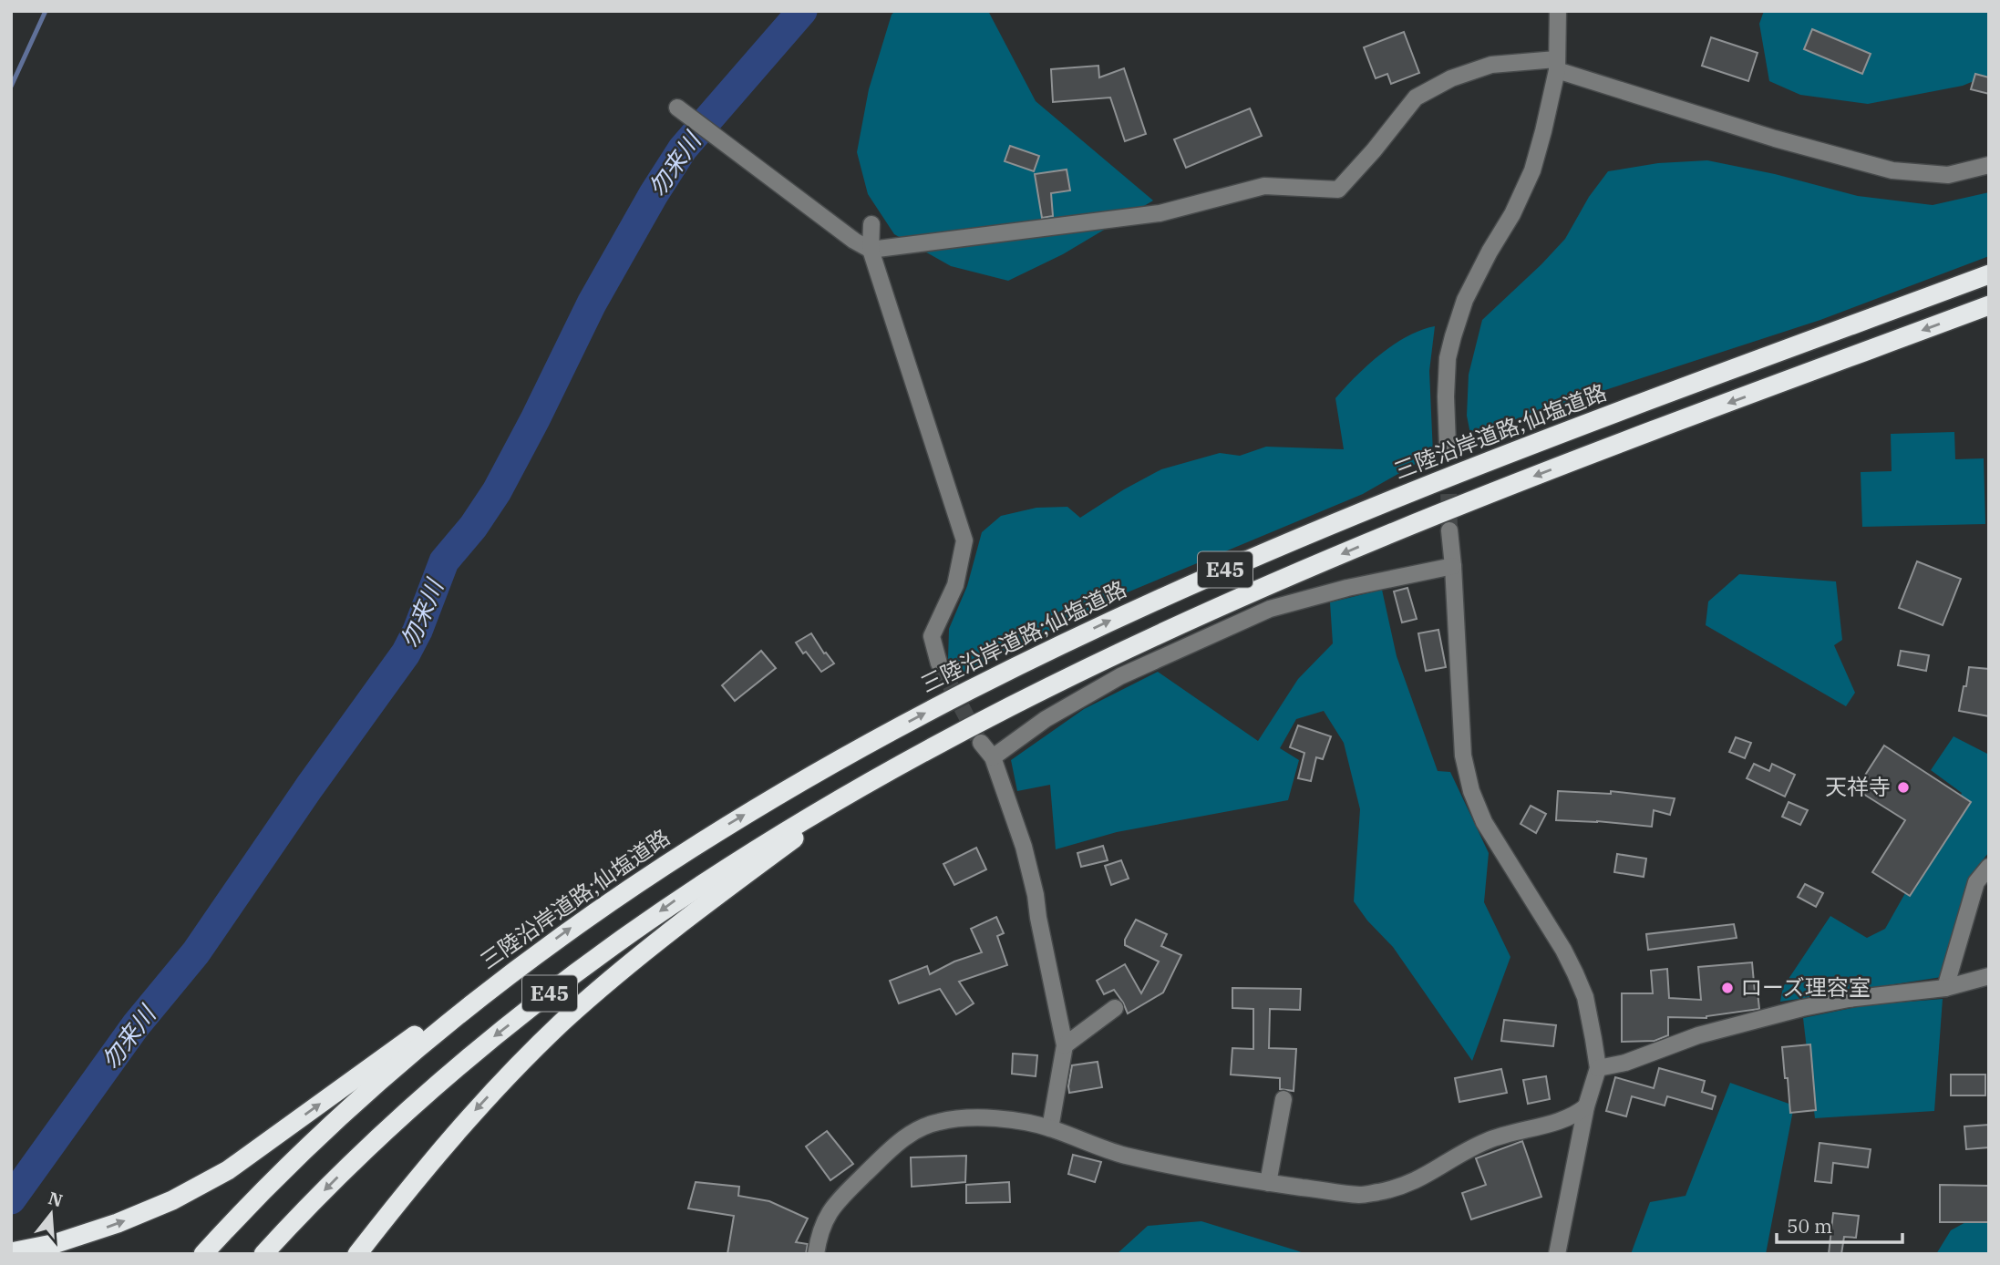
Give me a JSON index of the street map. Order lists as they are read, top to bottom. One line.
{"streets":{"highway":["三陸沿岸道路;仙塩道路","E45"]},"water":["勿来川"],"places":["天祥寺","ローズ理容室"],"scale_bar":"50 m","north":"top"}
